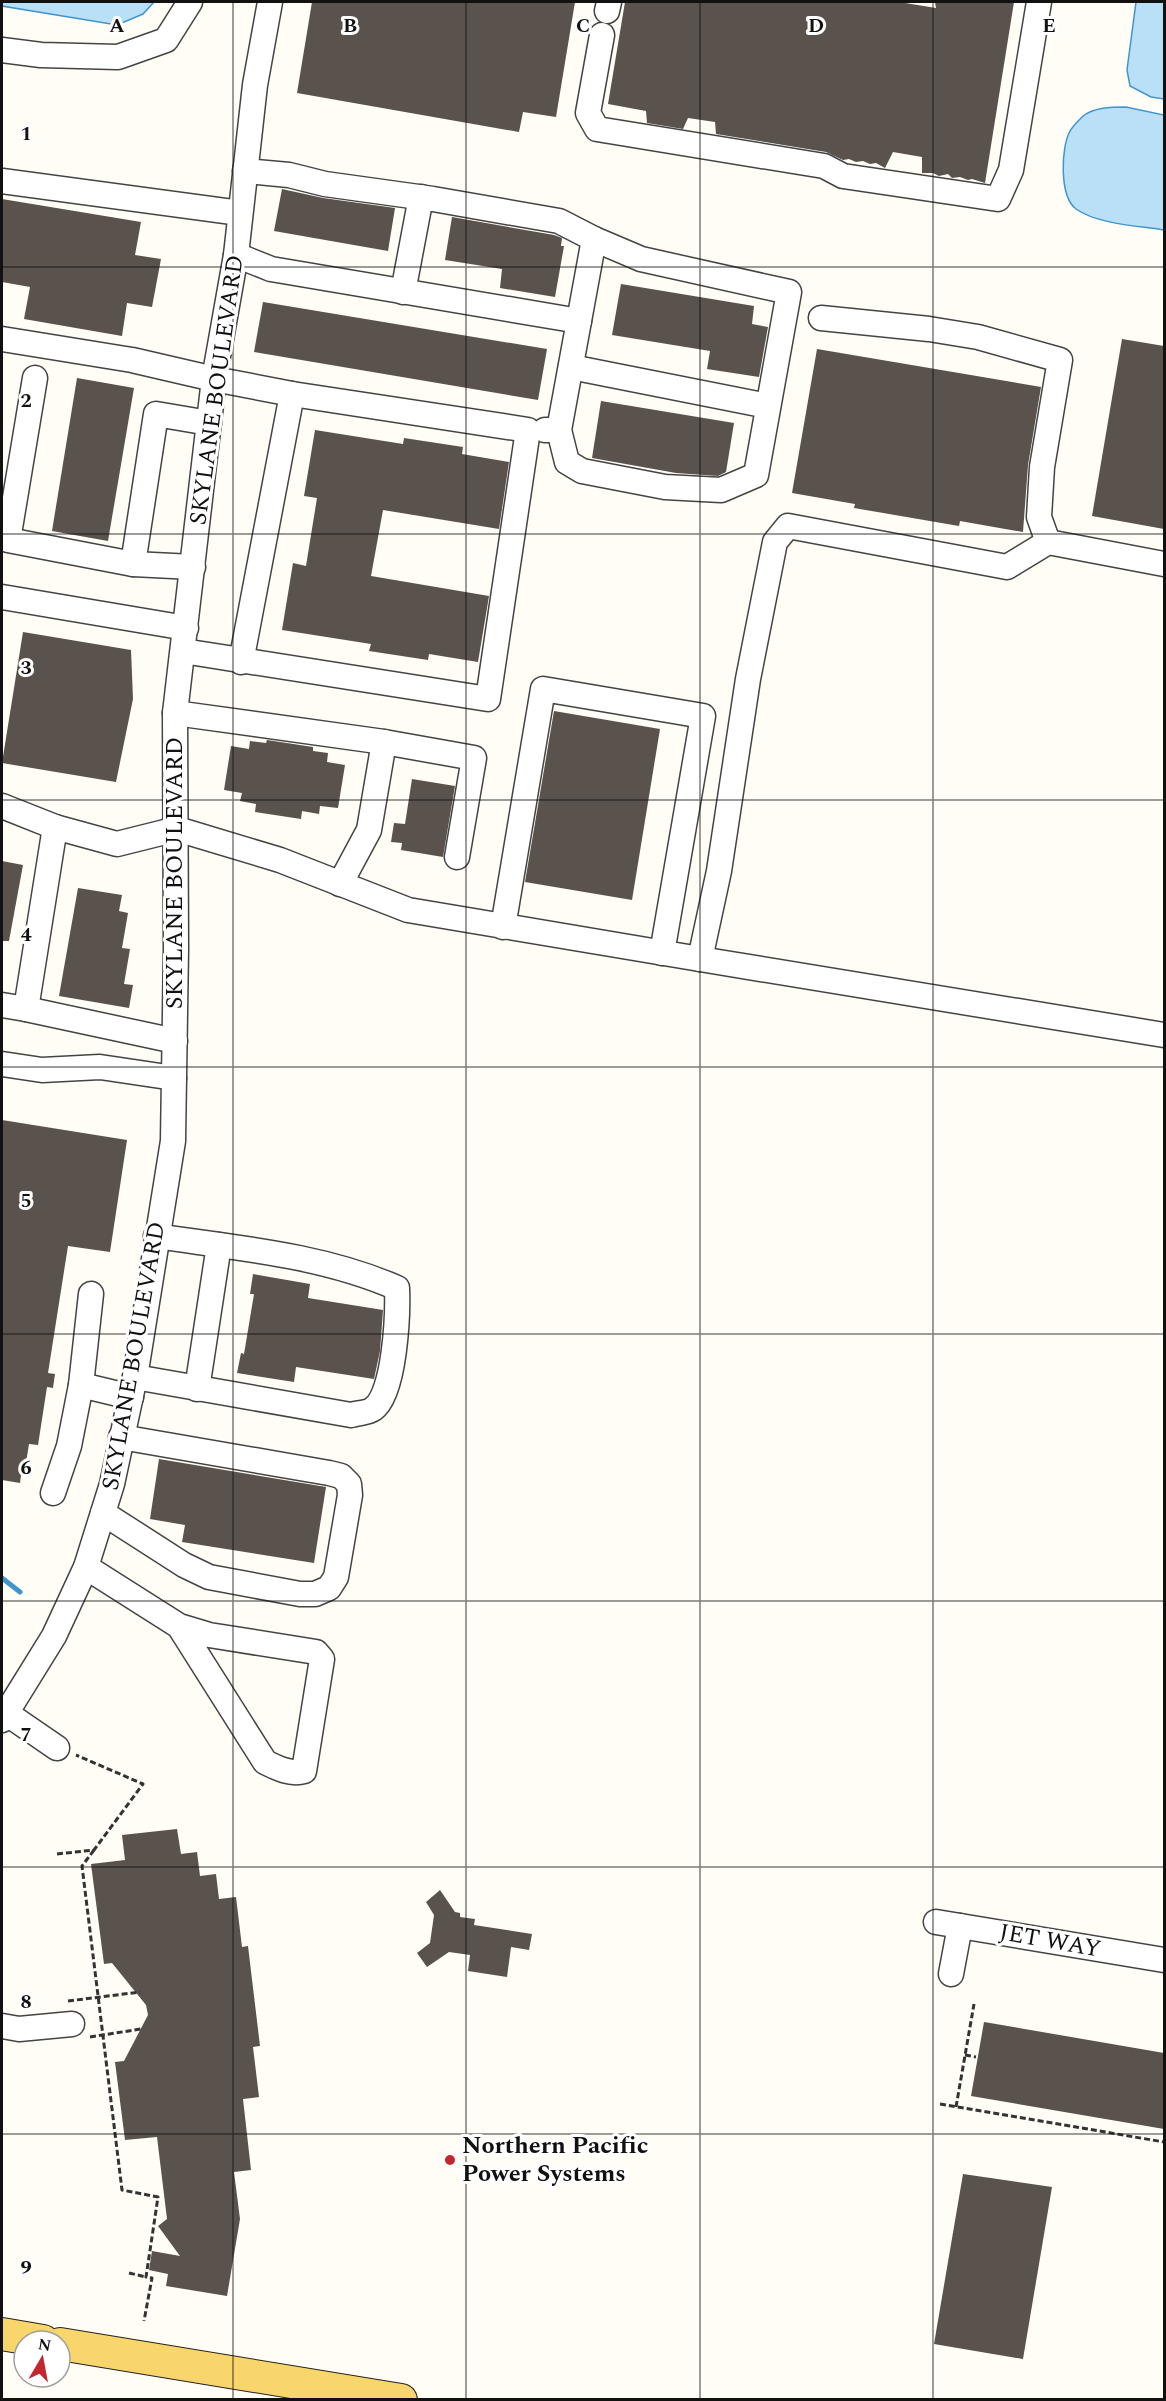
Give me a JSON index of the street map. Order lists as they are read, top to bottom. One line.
{"streets":{"street":["SKYLANE BOULEVARD","JET WAY"]},"places":["Northern Pacific Power Systems"],"north":"top","grid":{"columns":["A","B","C","D","E"],"rows":["1","2","3","4","5","6","7","8","9"]}}
